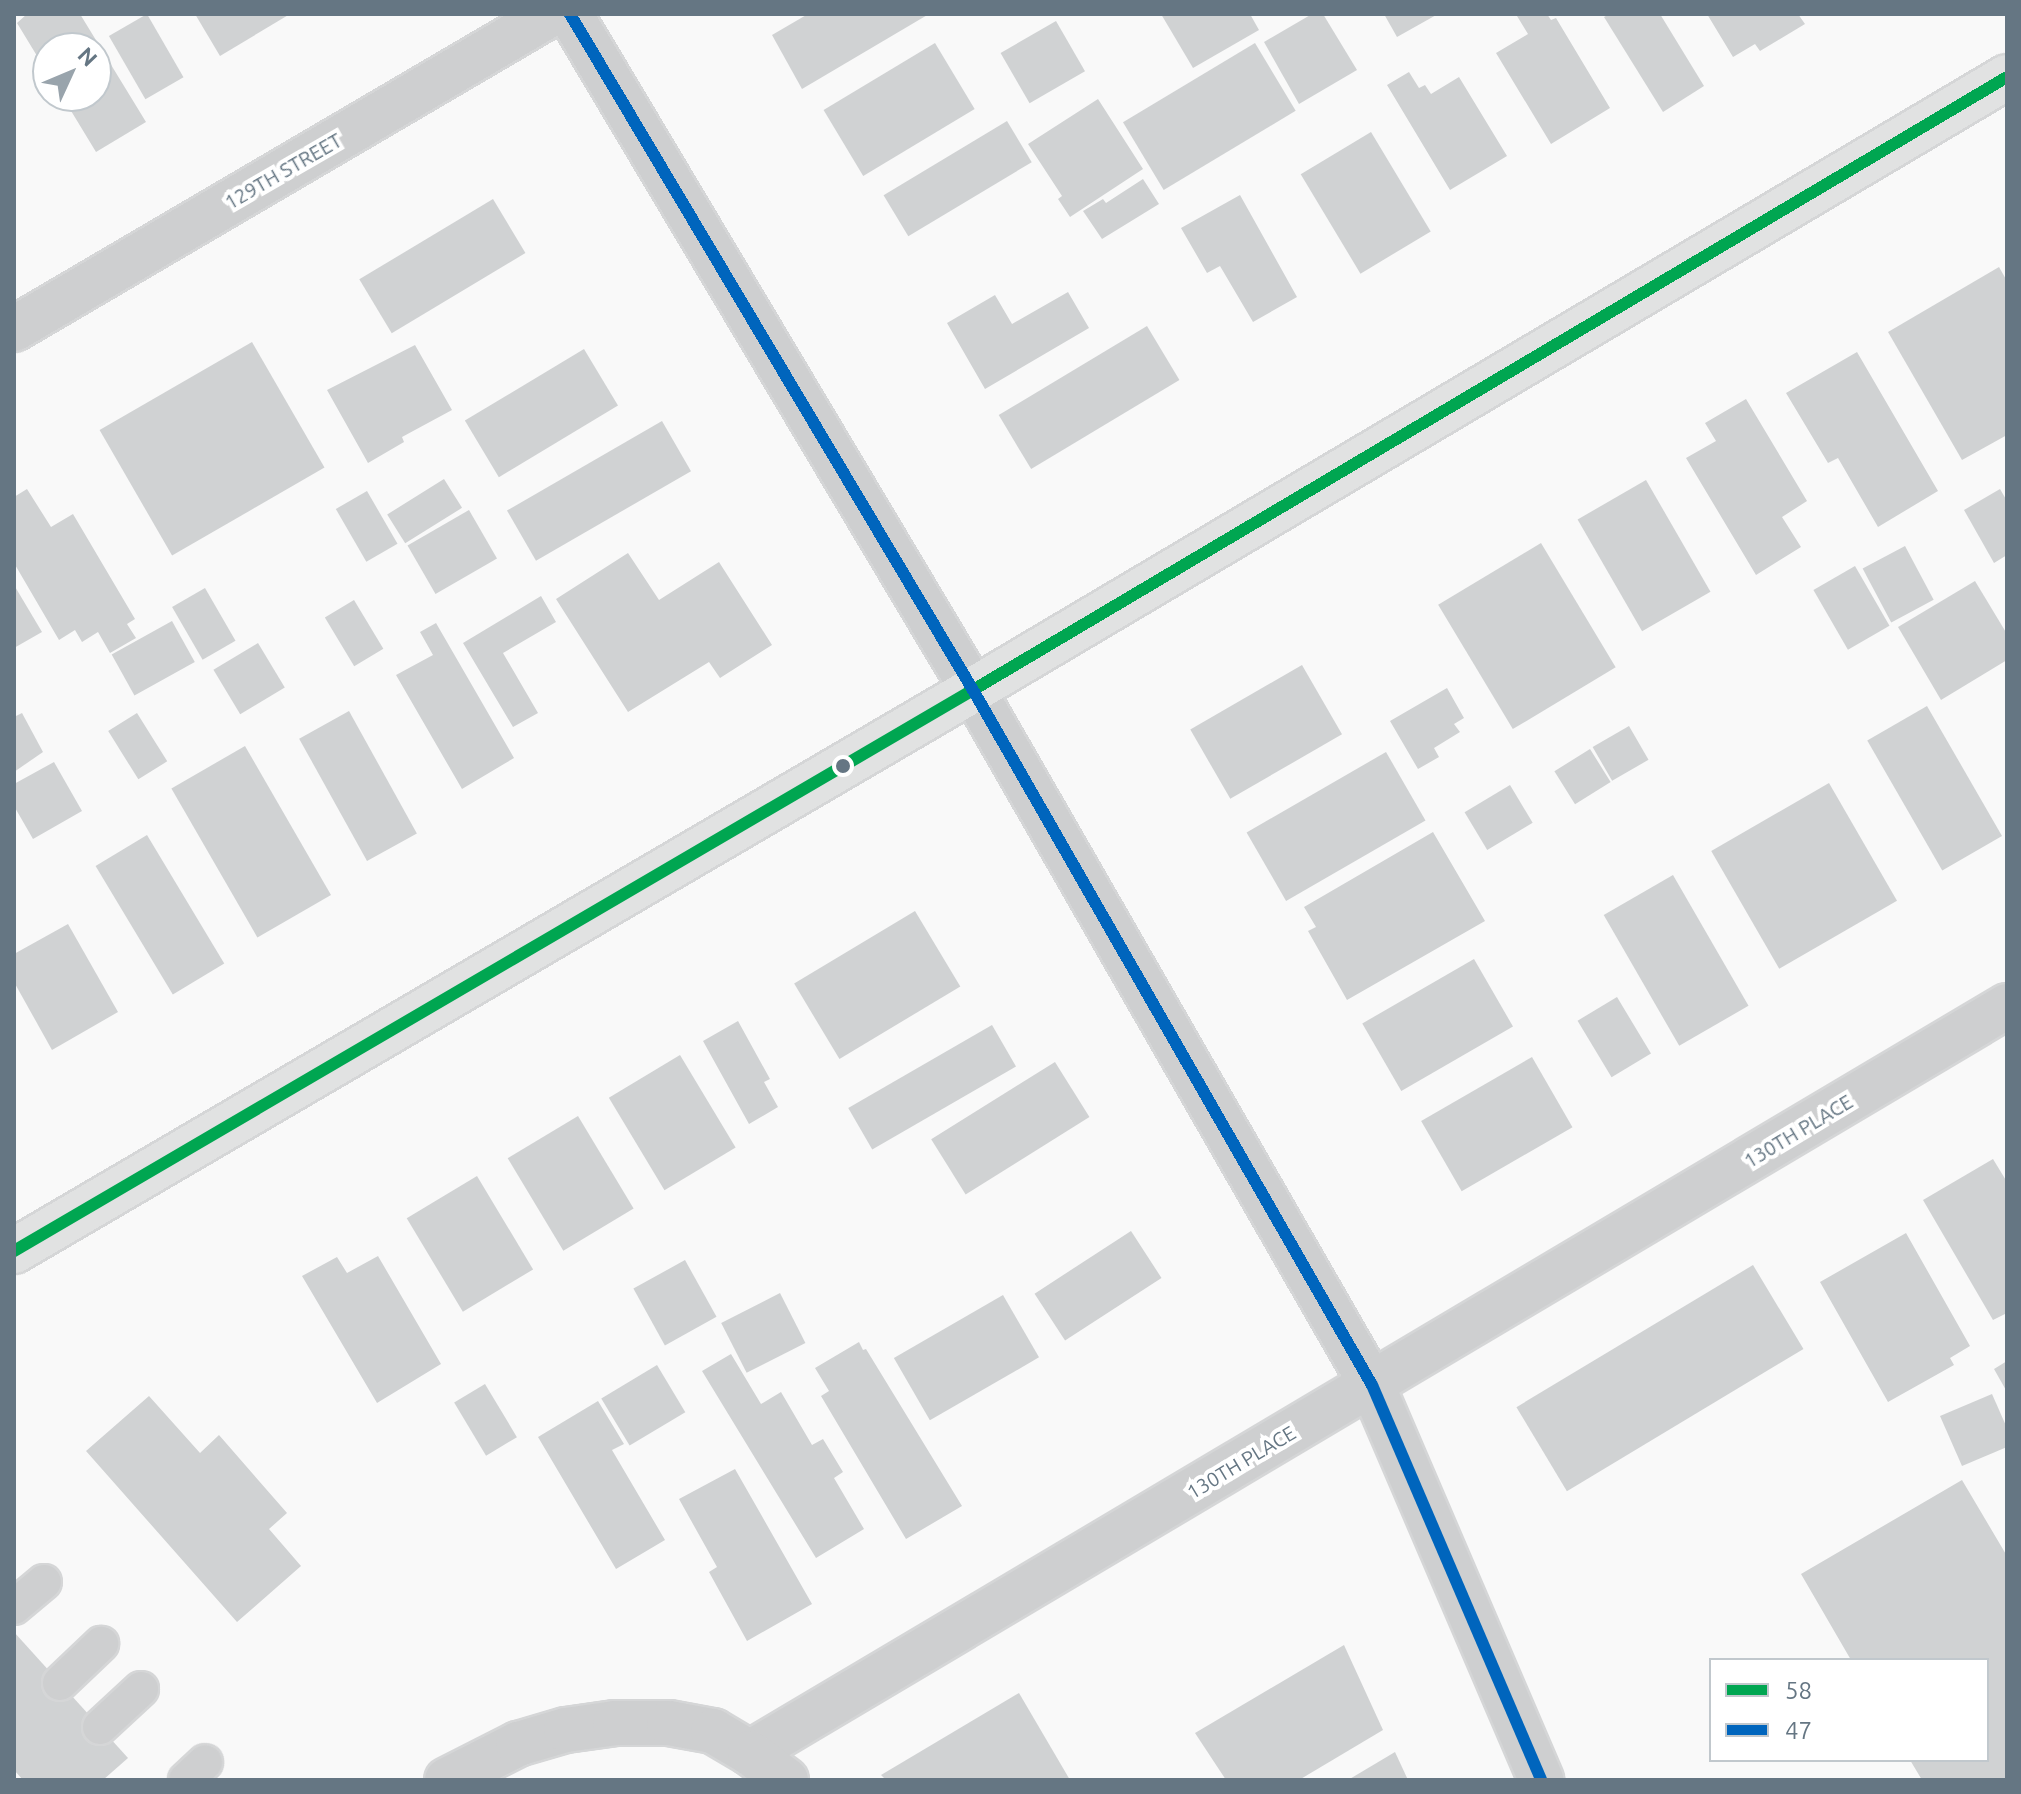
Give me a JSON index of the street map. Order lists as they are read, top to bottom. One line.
{"streets":{"street":["129TH STREET","130TH PLACE"]},"lines":["transit line 47","transit line 58"],"legend":["58","47"],"north":"top right"}
